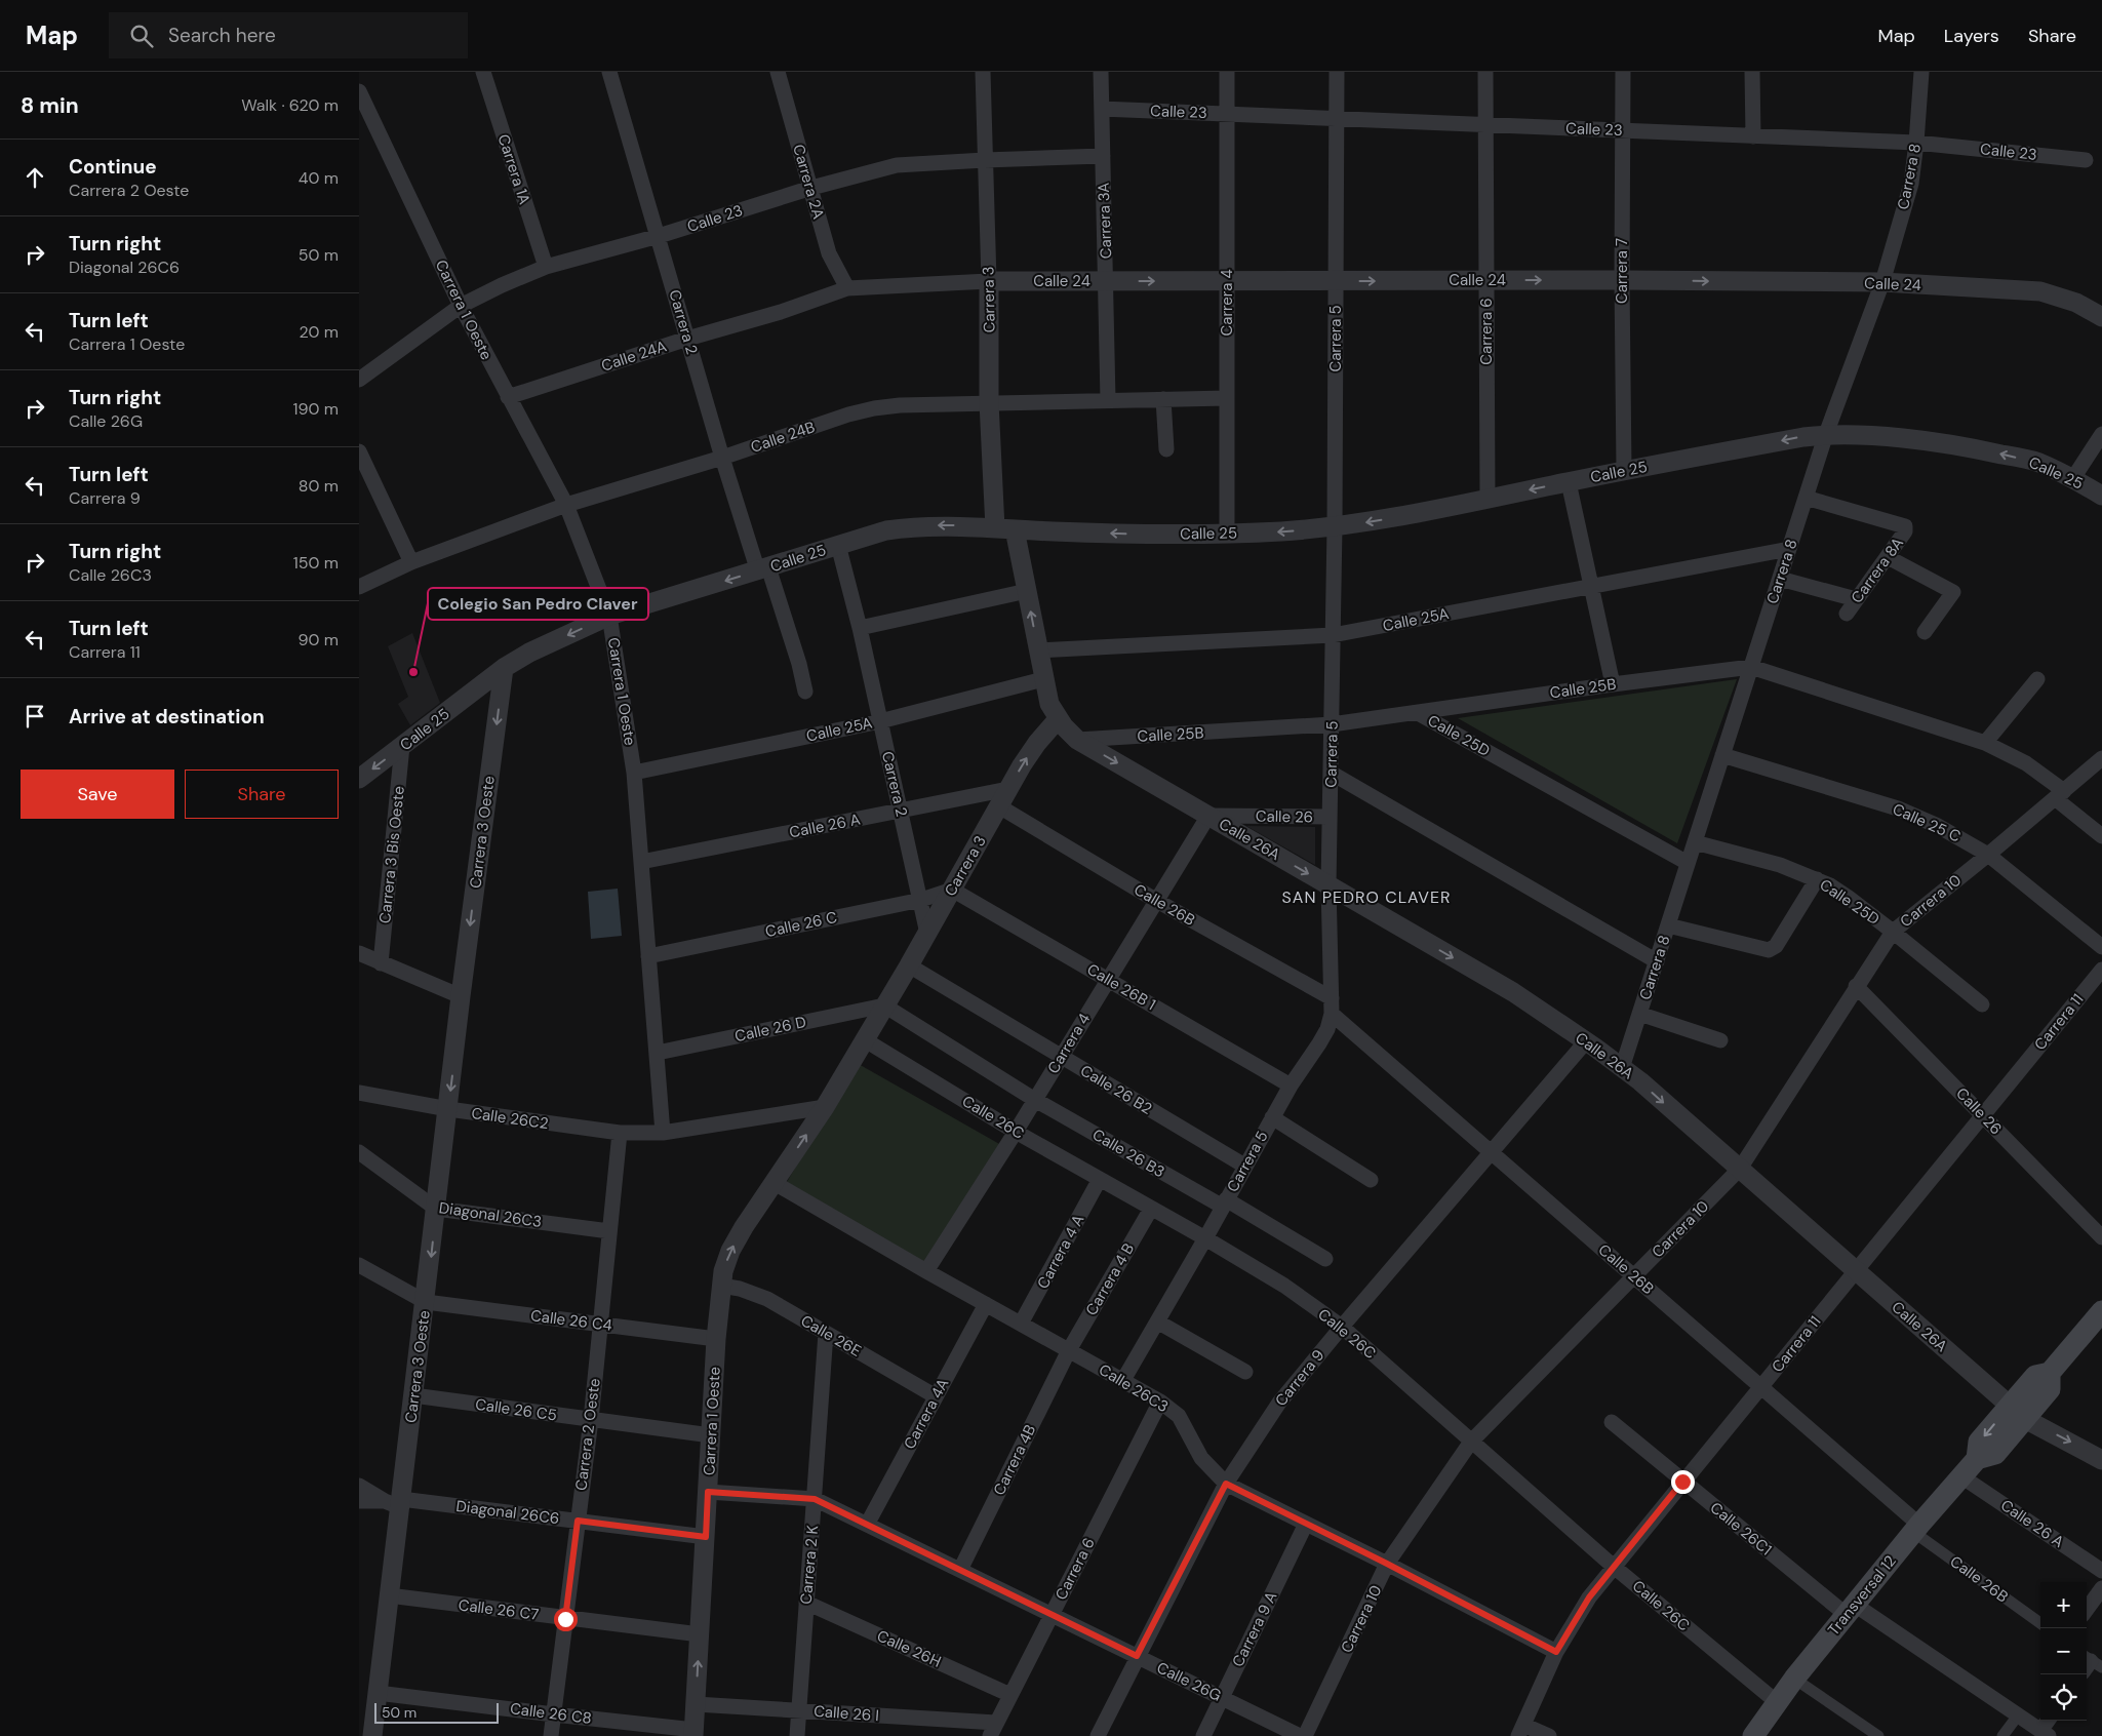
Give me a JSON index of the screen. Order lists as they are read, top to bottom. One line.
{"streets":{"main road":["Transversal 12"],"street":["Calle 23","Carrera 1A","Carrera 8","Carrera 2A","Carrera 3A","Carrera 7","Calle 24","Carrera 3","Carrera 4","Carrera 1 Oeste","Carrera 2","Carrera 6","Carrera 5","Calle 24A","Calle 24B","Calle 25","Carrera 8A","Calle 25A","Calle 25B","Calle 25D","Calle 26","Calle 25 C","Calle 26 A","Carrera 3 Oeste","Calle 26A","Carrera 3 Bis Oeste","Carrera 10","Calle 26B","Calle 26 C","Calle 26B 1","Carrera 11","Calle 26 D","Calle 26 B2","Calle 26C","Calle 26C2","Calle 26 B3","Diagonal 26C3","Carrera 4 A","Carrera 4 B","Calle 26 C4","Calle 26E","Carrera 9","Calle 26C3","Calle 26 C5","Carrera 4A","Carrera 2 Oeste","Carrera 4B","Diagonal 26C6","Calle 26C1","Carrera 2 K","Calle 26 C7","Carrera 9 A","Calle 26H","Calle 26G","Calle 26 C8","Calle 26 I"]},"crossings":[["Calle 23","Carrera 1A"],["Calle 23","Carrera 8"],["Calle 23","Carrera 2A"],["Calle 23","Carrera 3A"],["Calle 23","Carrera 7"],["Calle 23","Carrera 3"],["Calle 23","Carrera 4"],["Calle 23","Carrera 1 Oeste"],["Calle 23","Carrera 2"],["Calle 23","Carrera 6"],["Calle 23","Carrera 5"],["Carrera 8","Calle 24"],["Carrera 8","Calle 25"],["Carrera 8","Carrera 8A"],["Carrera 8","Calle 25A"],["Carrera 8","Calle 25B"],["Carrera 8","Calle 25D"],["Carrera 8","Calle 25 C"],["Carrera 8","Calle 26A"],["Carrera 2A","Calle 24"],["Carrera 2A","Calle 24A"],["Carrera 3A","Calle 24"],["Carrera 3A","Calle 24B"],["Carrera 7","Calle 24"],["Carrera 7","Calle 25"],["Calle 24","Carrera 3"],["Calle 24","Carrera 4"],["Calle 24","Carrera 6"],["Calle 24","Carrera 5"],["Calle 24","Calle 24A"],["Carrera 3","Carrera 1 Oeste"],["Carrera 3","Carrera 2"],["Carrera 3","Calle 24B"],["Carrera 3","Calle 25"],["Carrera 3","Calle 26 A"],["Carrera 3","Calle 26A"],["Carrera 3","Calle 26B"],["Carrera 3","Calle 26 C"],["Carrera 3","Calle 26B 1"],["Carrera 3","Calle 26 D"],["Carrera 3","Calle 26 B2"],["Carrera 3","Calle 26C"],["Carrera 3","Calle 26C3"],["Carrera 4","Calle 24B"],["Carrera 4","Calle 25"],["Carrera 4","Calle 26"],["Carrera 4","Calle 26A"],["Carrera 4","Calle 26B"],["Carrera 4","Calle 26B 1"],["Carrera 4","Calle 26 B2"],["Carrera 4","Calle 26C"],["Carrera 4","Calle 26 B3"],["Carrera 4","Calle 26C3"],["Carrera 1 Oeste","Calle 24A"],["Carrera 1 Oeste","Calle 24B"],["Carrera 1 Oeste","Calle 25"],["Carrera 1 Oeste","Calle 25A"],["Carrera 1 Oeste","Calle 26 A"],["Carrera 1 Oeste","Calle 26 C"],["Carrera 1 Oeste","Calle 26 D"],["Carrera 1 Oeste","Calle 26C2"],["Carrera 1 Oeste","Calle 26 C4"],["Carrera 1 Oeste","Calle 26E"],["Carrera 1 Oeste","Calle 26C3"],["Carrera 1 Oeste","Calle 26 C5"],["Carrera 1 Oeste","Diagonal 26C6"],["Carrera 1 Oeste","Calle 26 C7"],["Carrera 1 Oeste","Calle 26G"],["Carrera 1 Oeste","Calle 26 C8"],["Carrera 1 Oeste","Calle 26 I"],["Carrera 2","Calle 24A"],["Carrera 2","Calle 24B"],["Carrera 2","Calle 25"],["Carrera 2","Calle 25A"],["Carrera 2","Calle 26 A"],["Carrera 2","Calle 26 C"],["Carrera 6","Calle 25"],["Carrera 6","Calle 26C3"],["Carrera 6","Calle 26H"],["Carrera 6","Calle 26G"],["Carrera 6","Calle 26 I"],["Carrera 5","Calle 25"],["Carrera 5","Calle 25A"],["Carrera 5","Calle 25B"],["Carrera 5","Calle 26"],["Carrera 5","Calle 26A"],["Carrera 5","Calle 26B"],["Carrera 5","Calle 26B 1"],["Carrera 5","Calle 26 B2"],["Carrera 5","Calle 26C"],["Carrera 5","Calle 26 B3"],["Carrera 5","Calle 26C3"],["Calle 25","Carrera 3 Oeste"],["Calle 25","Carrera 3 Bis Oeste"],["Calle 25B","Calle 25D"],["Calle 25B","Calle 26A"],["Calle 25B","Carrera 10"],["Calle 25D","Carrera 10"],["Calle 26","Calle 26A"],["Calle 26","Carrera 10"],["Calle 26","Carrera 11"],["Calle 25 C","Carrera 10"],["Calle 26 A","Transversal 12"],["Carrera 3 Oeste","Calle 26C2"],["Carrera 3 Oeste","Diagonal 26C3"],["Carrera 3 Oeste","Calle 26 C4"],["Carrera 3 Oeste","Calle 26 C5"],["Carrera 3 Oeste","Diagonal 26C6"],["Carrera 3 Oeste","Calle 26 C7"],["Carrera 3 Oeste","Calle 26 C8"],["Calle 26A","Carrera 10"],["Calle 26A","Carrera 11"],["Calle 26A","Carrera 9"],["Calle 26A","Transversal 12"],["Carrera 10","Calle 26B"],["Carrera 10","Calle 26C"],["Carrera 10","Calle 26C3"],["Calle 26B","Carrera 11"],["Calle 26B","Carrera 9"],["Calle 26B","Transversal 12"],["Calle 26 C","Calle 26B 1"],["Carrera 11","Calle 26C"],["Carrera 11","Calle 26C3"],["Carrera 11","Calle 26C1"],["Calle 26C","Carrera 4 A"],["Calle 26C","Carrera 4 B"],["Calle 26C","Carrera 9"],["Calle 26C","Transversal 12"],["Calle 26C2","Carrera 2 Oeste"],["Diagonal 26C3","Carrera 2 Oeste"],["Carrera 4 A","Calle 26C3"],["Carrera 4 B","Calle 26C3"],["Carrera 4 B","Carrera 4B"],["Calle 26 C4","Carrera 2 Oeste"],["Calle 26E","Carrera 4A"],["Calle 26E","Carrera 2 K"],["Carrera 9","Calle 26C3"],["Carrera 9","Calle 26G"],["Calle 26C3","Carrera 4A"],["Calle 26C3","Carrera 4B"],["Calle 26C3","Carrera 9 A"],["Calle 26 C5","Carrera 2 Oeste"],["Carrera 4A","Calle 26G"],["Carrera 2 Oeste","Diagonal 26C6"],["Carrera 2 Oeste","Calle 26 C7"],["Carrera 2 Oeste","Calle 26 C8"],["Carrera 4B","Calle 26G"],["Calle 26C1","Transversal 12"],["Carrera 2 K","Calle 26H"],["Carrera 2 K","Calle 26G"],["Carrera 2 K","Calle 26 I"],["Carrera 9 A","Calle 26G"]],"one_way":["Calle 24","Calle 25","Carrera 3 Oeste"],"districts":["SAN PEDRO CLAVER"],"places":["Colegio San Pedro Claver"],"scale_bar":"50 m","page":{"header":"Map","search":"Search here","nav":["Map","Layers","Share"],"heading":["8 min","Walk · 620 m"],"list":[["Continue","Carrera 2 Oeste","40 m"],["Turn right","Diagonal 26C6","50 m"],["Turn left","Carrera 1 Oeste","20 m"],["Turn right","Calle 26G","190 m"],["Turn left","Carrera 9","80 m"],["Turn right","Calle 26C3","150 m"],["Turn left","Carrera 11","90 m"],"Arrive at destination"],"buttons":["Save","Share"],"map_buttons":["+","−"],"scale":"50 m"}}
